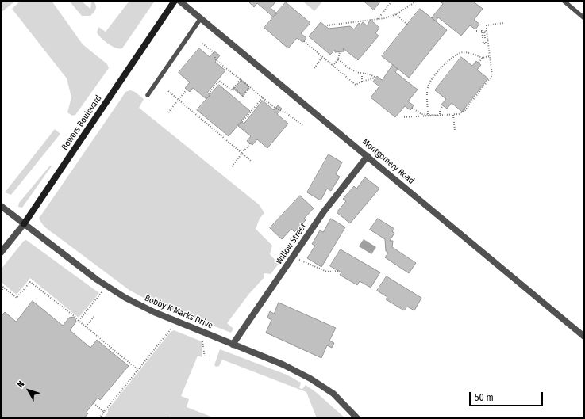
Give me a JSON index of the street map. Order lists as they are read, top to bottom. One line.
{"streets":{"street":["Bowers Boulevard","Montgomery Road","Willow Street","Bobby K Marks Drive"]},"crossings":[["Bowers Boulevard","Bobby K Marks Drive"],["Montgomery Road","Willow Street"],["Willow Street","Bobby K Marks Drive"]],"scale_bar":"50 m","north":"top left"}
